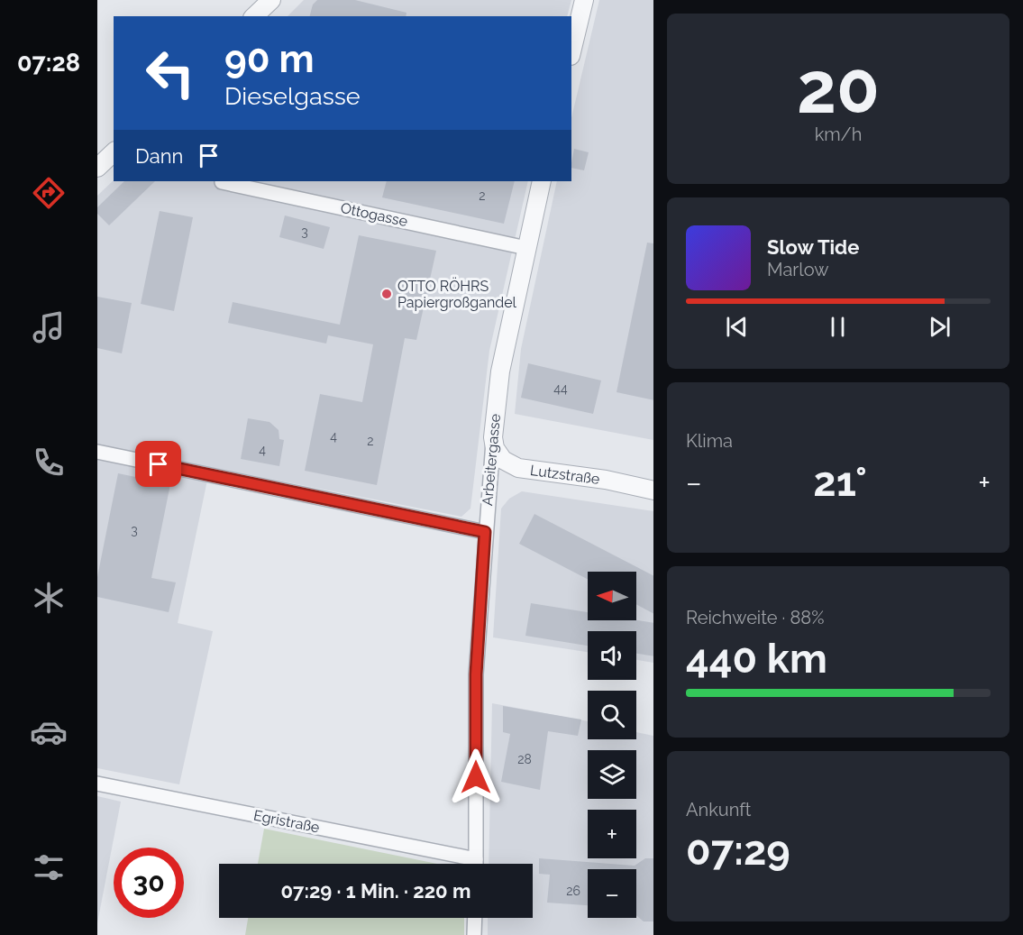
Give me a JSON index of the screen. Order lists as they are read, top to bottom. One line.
{"streets":{"street":["Ottogasse","Arbeitergasse","Lutzstraße","Egristraße"]},"crossings":[["Ottogasse","Arbeitergasse"],["Arbeitergasse","Lutzstraße"],["Arbeitergasse","Egristraße"]],"places":["OTTO RÖHRS Papiergroßgandel"],"house_numbers":["2","3","44","4","2","4","3","28","26"],"north":"left","page":{"tabs":"07:28","tile":[["20","km/h"],"Klima",["Reichweite · 88%","440 km"],["Ankunft","07:29"]],"turn":["90 m","Dieselgasse"],"then":"Dann","song":["Slow Tide","Marlow"],"heat":["−","21°","+"],"map_buttons":["+","−"],"limit":"30","trip":"07:29 · 1 Min. · 220 m"}}
